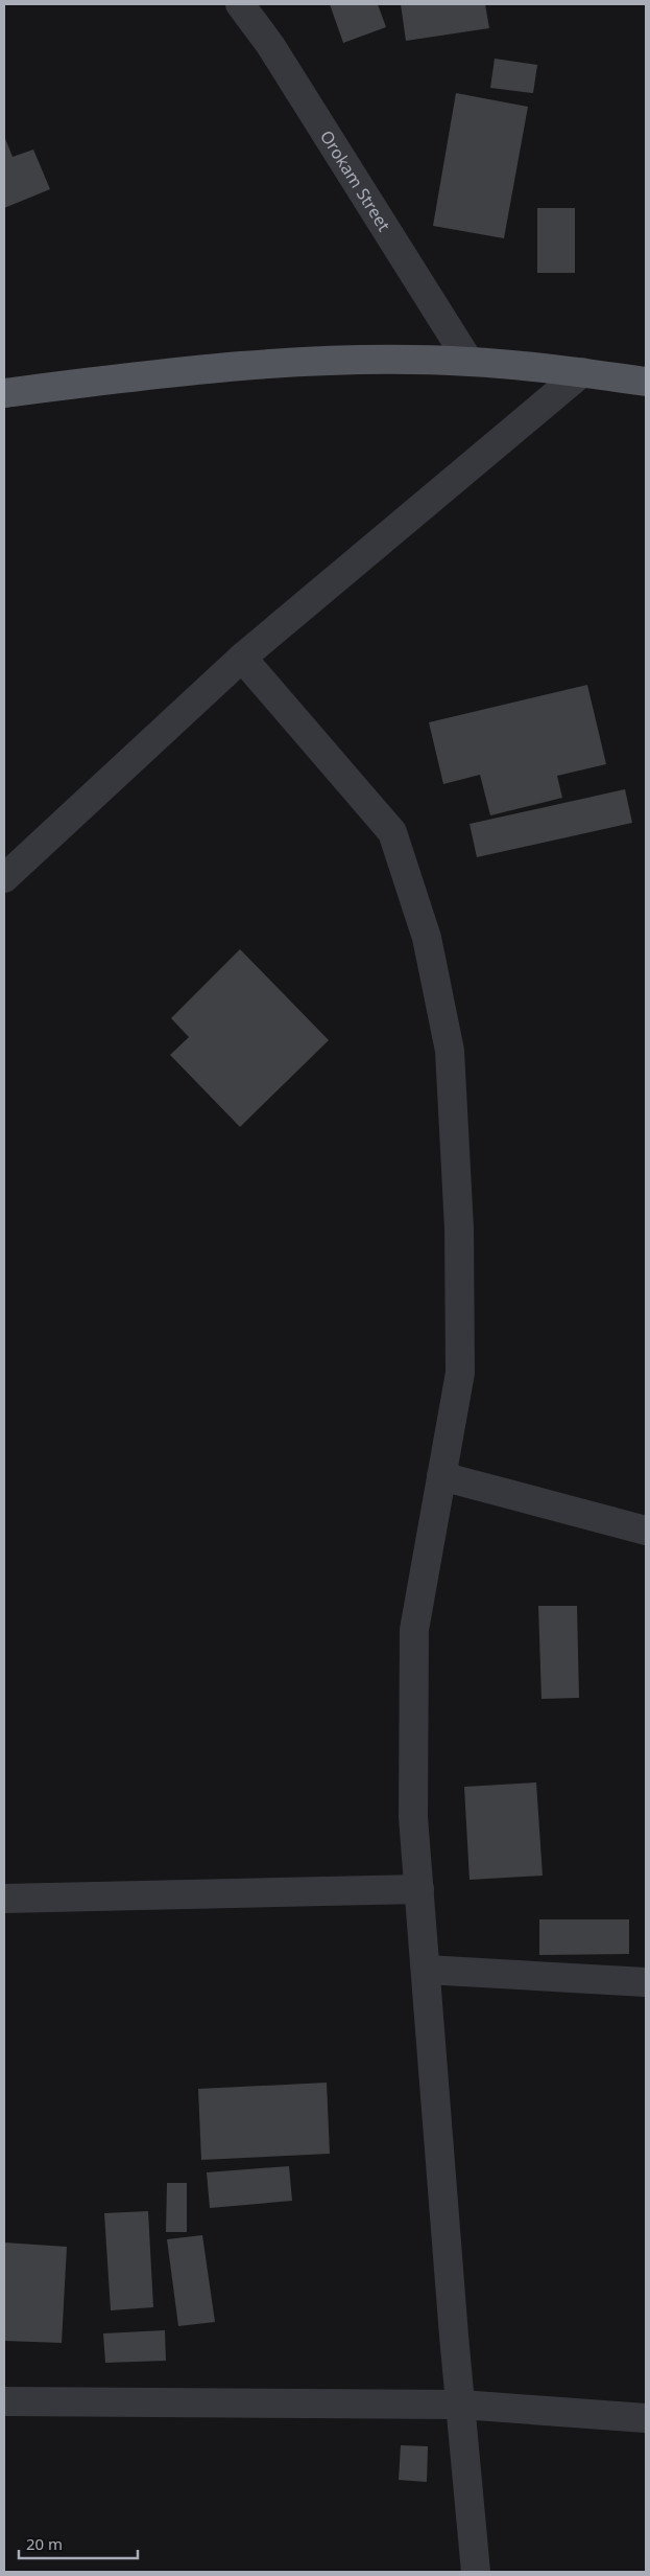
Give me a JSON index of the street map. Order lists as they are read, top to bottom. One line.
{"streets":{"street":["Orokam Street"]},"scale_bar":"20 m"}
